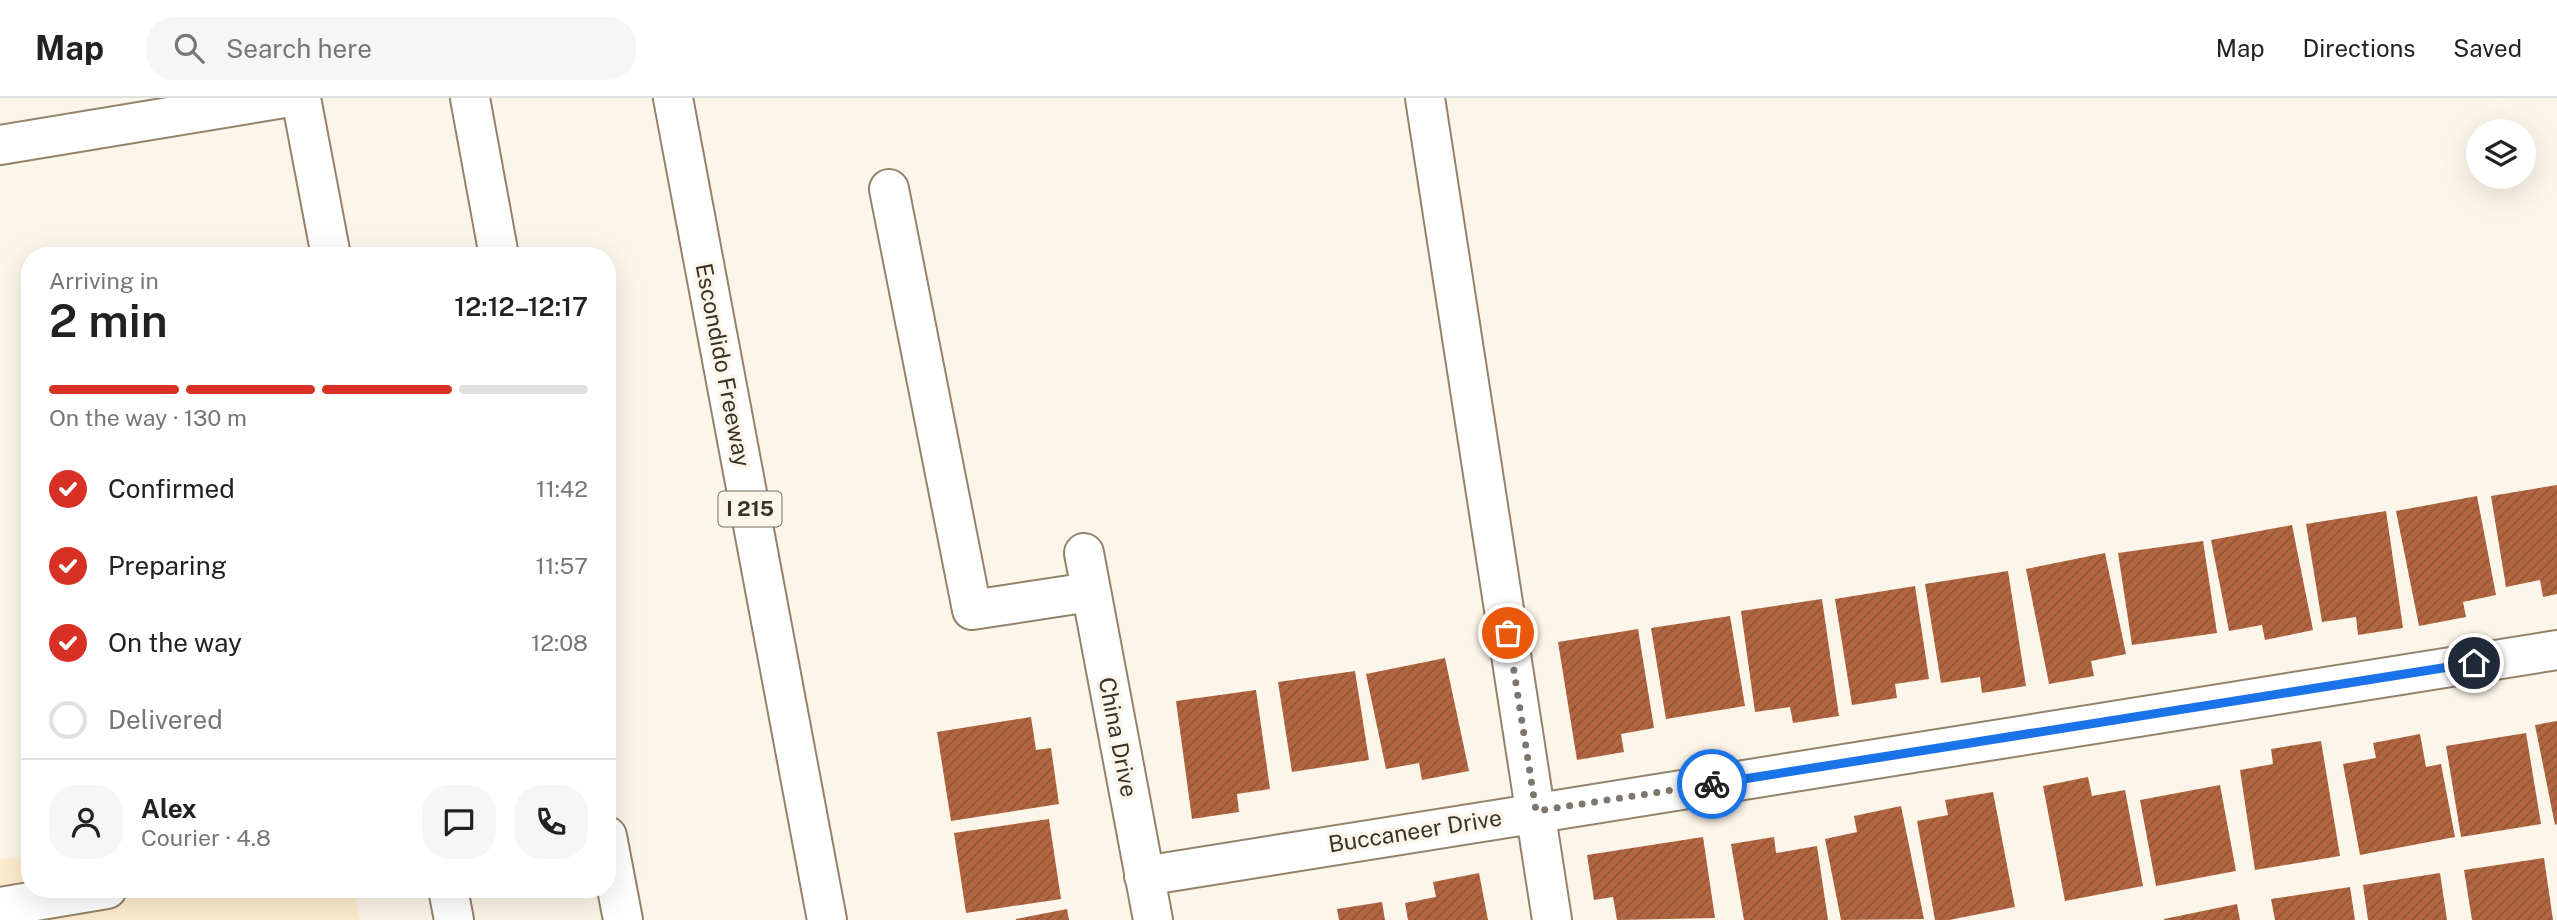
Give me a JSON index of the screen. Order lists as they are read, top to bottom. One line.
{"streets":{"main road":["Escondido Freeway","I 215","China Drive","Buccaneer Drive"]},"crossings":[["China Drive","Buccaneer Drive"]],"page":{"header":"Map","search":"Search here","nav":["Map","Directions","Saved"],"heading":["2 min","Arriving in","12:12–12:17"],"panel":["Alex","Courier · 4.8"],"bar":"On the way · 130 m","list":[["Confirmed","11:42"],["Preparing","11:57"],["On the way","12:08"],"Delivered"]}}
